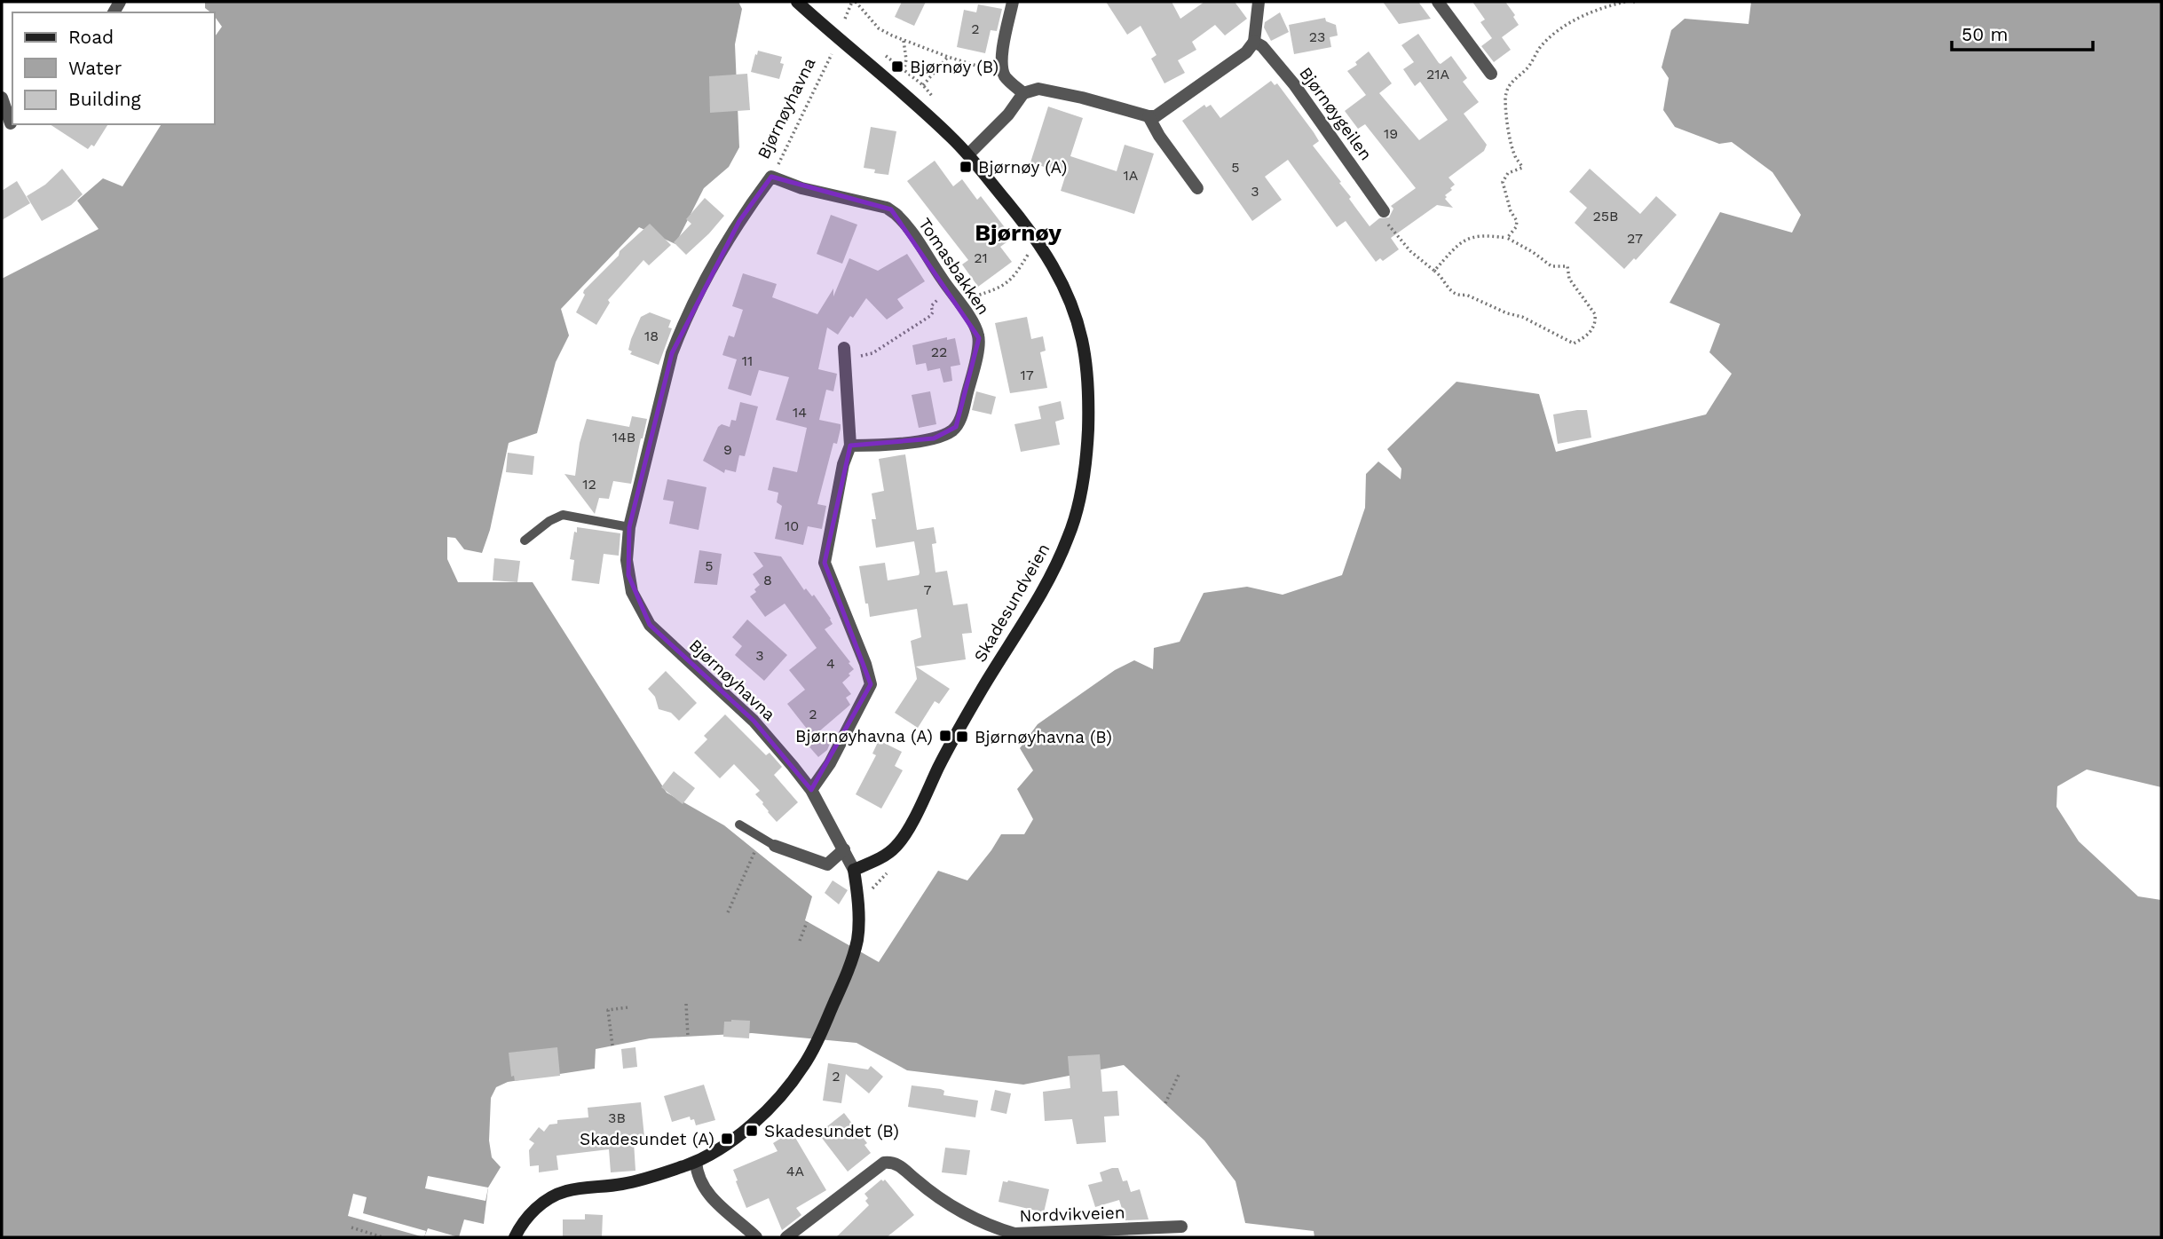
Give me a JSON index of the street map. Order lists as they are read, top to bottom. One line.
{"streets":{"street":["Bjørnøyhavna","Bjørnøygeilen","Tomasbakken","Skadesundveien","Nordvikveien"]},"crossings":[["Bjørnøyhavna","Tomasbakken"],["Bjørnøyhavna","Skadesundveien"]],"districts":["Bjørnøy"],"places":{"transit":["Bjørnøy (B)","Bjørnøy (A)","Bjørnøyhavna (A)","Bjørnøyhavna (B)","Skadesundet (B)","Skadesundet (A)"]},"house_numbers":["2","23","21A","19","5","1A","3","25B","27","21","18","22","11","17","14","14B","9","12","10","5","8","7","3","4","2","2","3B","4A"],"legend":["Road","Water","Building"],"scale_bar":"50 m"}
